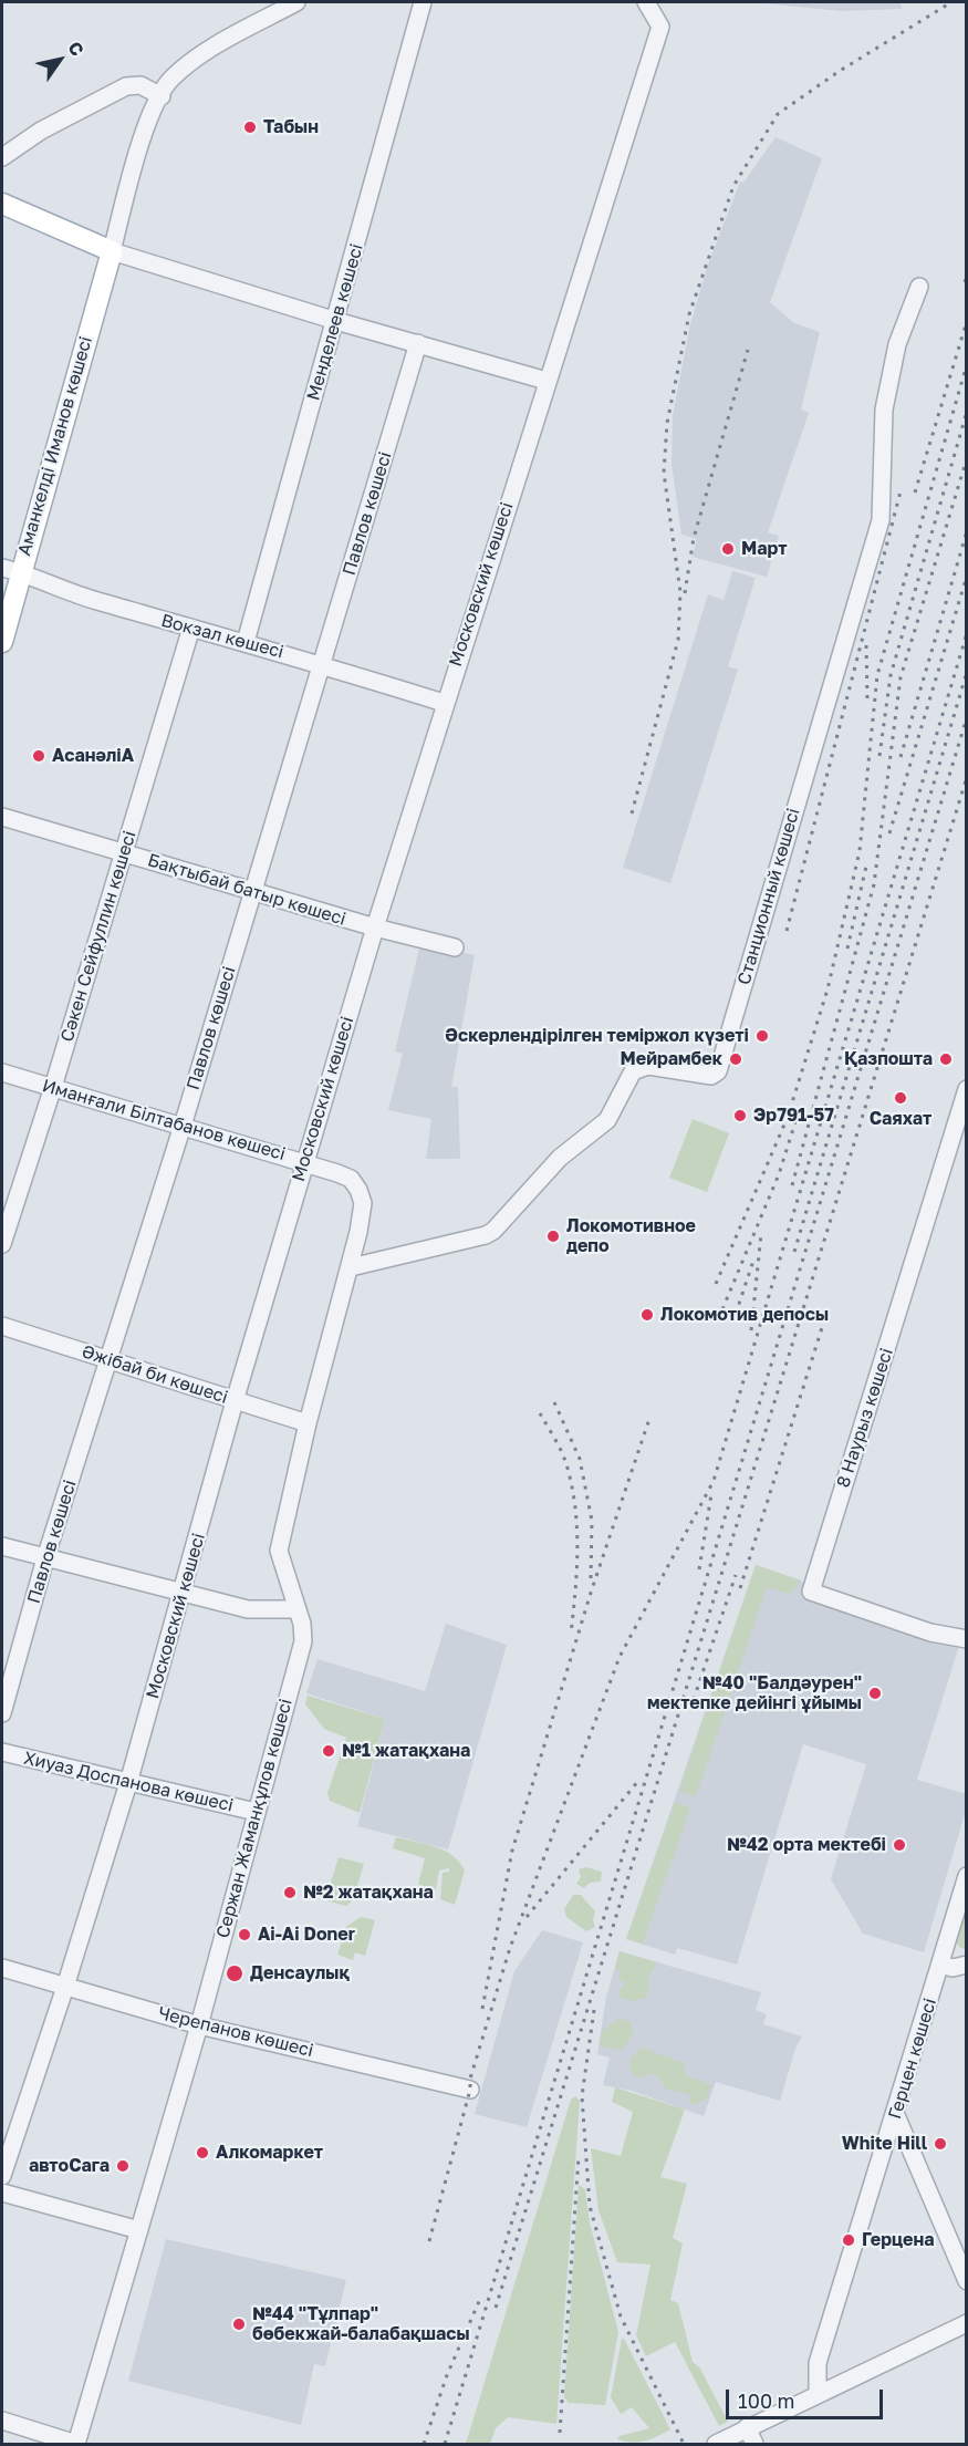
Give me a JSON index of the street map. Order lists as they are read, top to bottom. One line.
{"streets":{"main road":["Аманкелді Иманов көшесі"],"street":["Менделеев көшесі","Павлов көшесі","Московский көшесі","Вокзал көшесі","Бақтыбай батыр көшесі","Станционный көшесі","Сәкен Сейфуллин көшесі","Иманғали Білтабанов көшесі","Әжібай би көшесі","8 Наурыз көшесі","Хиуаз Доспанова көшесі","Сержан Жаманқұлов көшесі","Черепанов көшесі","Герцен көшесі"]},"crossings":[["Менделеев көшесі","Вокзал көшесі"],["Аманкелді Иманов көшесі","Вокзал көшесі"],["Павлов көшесі","Вокзал көшесі"],["Павлов көшесі","Бақтыбай батыр көшесі"],["Павлов көшесі","Иманғали Білтабанов көшесі"],["Павлов көшесі","Әжібай би көшесі"],["Московский көшесі","Вокзал көшесі"],["Московский көшесі","Бақтыбай батыр көшесі"],["Московский көшесі","Иманғали Білтабанов көшесі"],["Московский көшесі","Әжібай би көшесі"],["Московский көшесі","Хиуаз Доспанова көшесі"],["Московский көшесі","Черепанов көшесі"],["Вокзал көшесі","Сәкен Сейфуллин көшесі"],["Бақтыбай батыр көшесі","Сәкен Сейфуллин көшесі"],["Станционный көшесі","Сержан Жаманқұлов көшесі"],["Сәкен Сейфуллин көшесі","Иманғали Білтабанов көшесі"],["Иманғали Білтабанов көшесі","Сержан Жаманқұлов көшесі"],["Әжібай би көшесі","Сержан Жаманқұлов көшесі"],["Хиуаз Доспанова көшесі","Сержан Жаманқұлов көшесі"],["Сержан Жаманқұлов көшесі","Черепанов көшесі"]],"places":["Табын","Март","АсанәліА","Әскерлендірілген теміржол күзеті","Мейрамбек","Қазпошта","Саяхат","Эр791-57","Локомотивное депо","Локомотив депосы","№40 \"Балдәурен\" мектепке дейінгі ұйымы","№1 жатақхана","№42 орта мектебі","№2 жатақхана","Ai-Ai Doner","Денсаулық","White Hill","Алкомаркет","автоСага","Герцена","№44 \"Тұлпар\" бөбекжай-балабақшасы"],"scale_bar":"100 m","north":"top right"}
